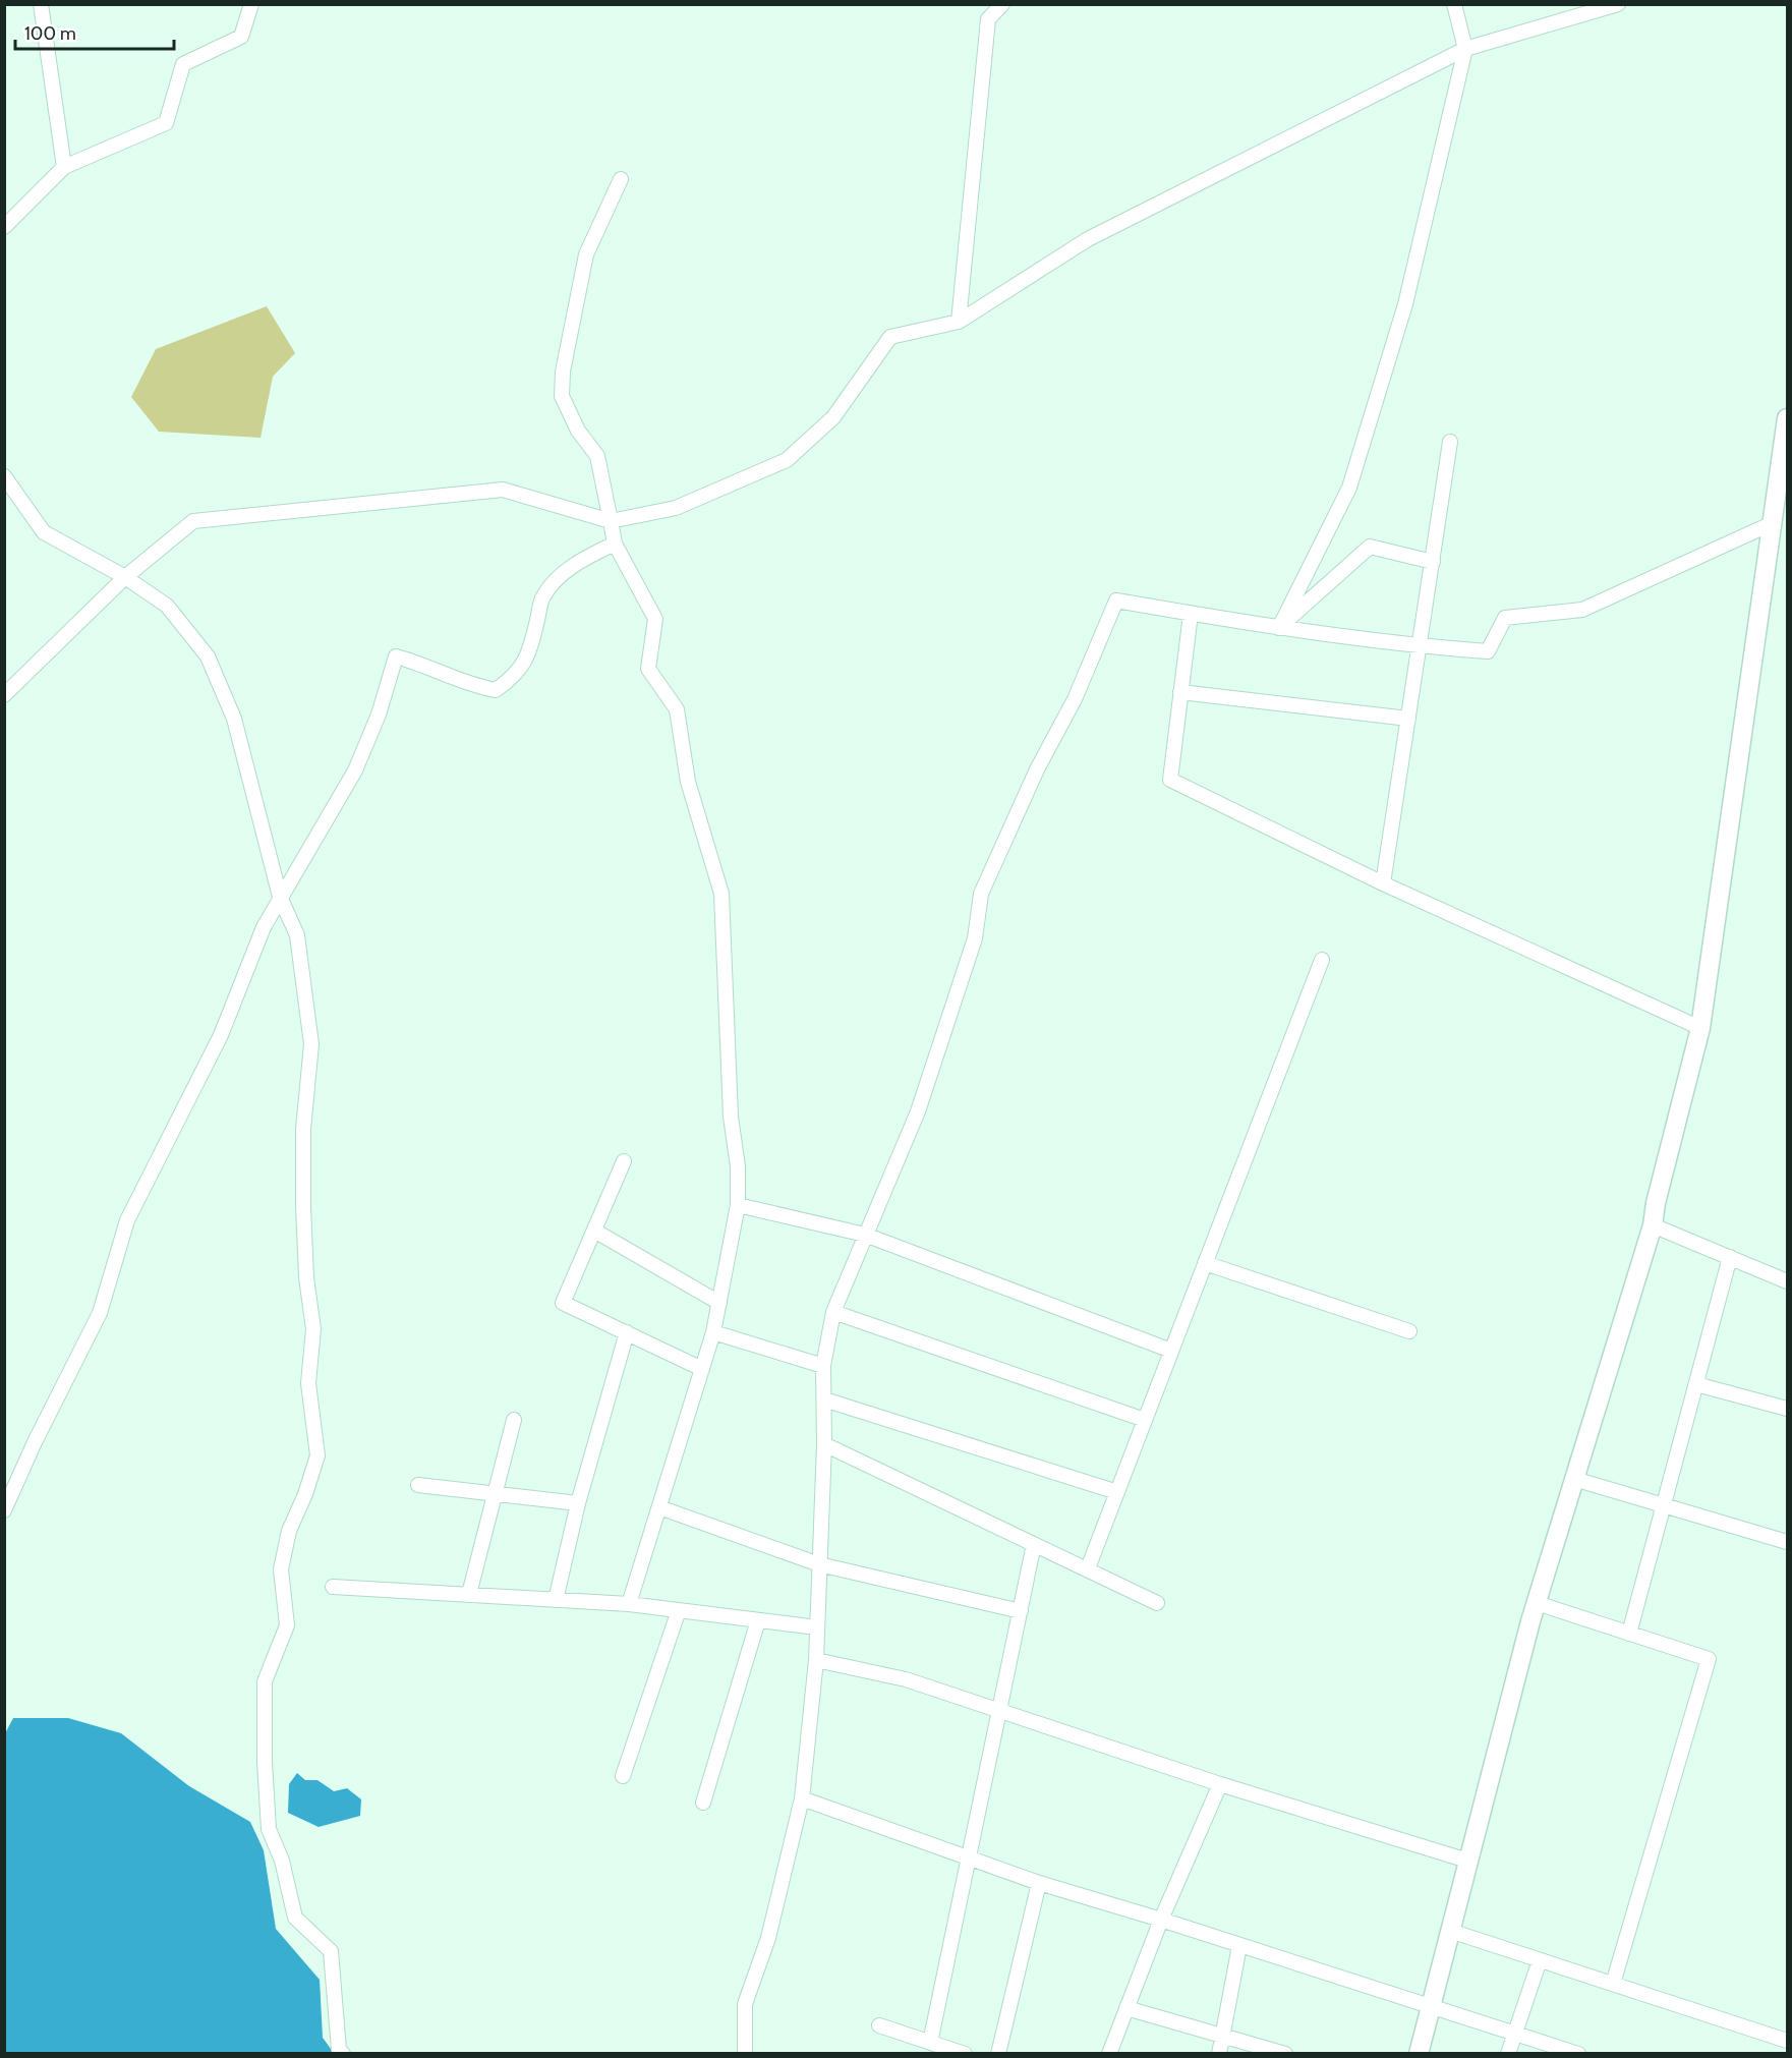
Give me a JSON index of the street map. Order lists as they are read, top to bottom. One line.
{"scale_bar":"100 m"}
